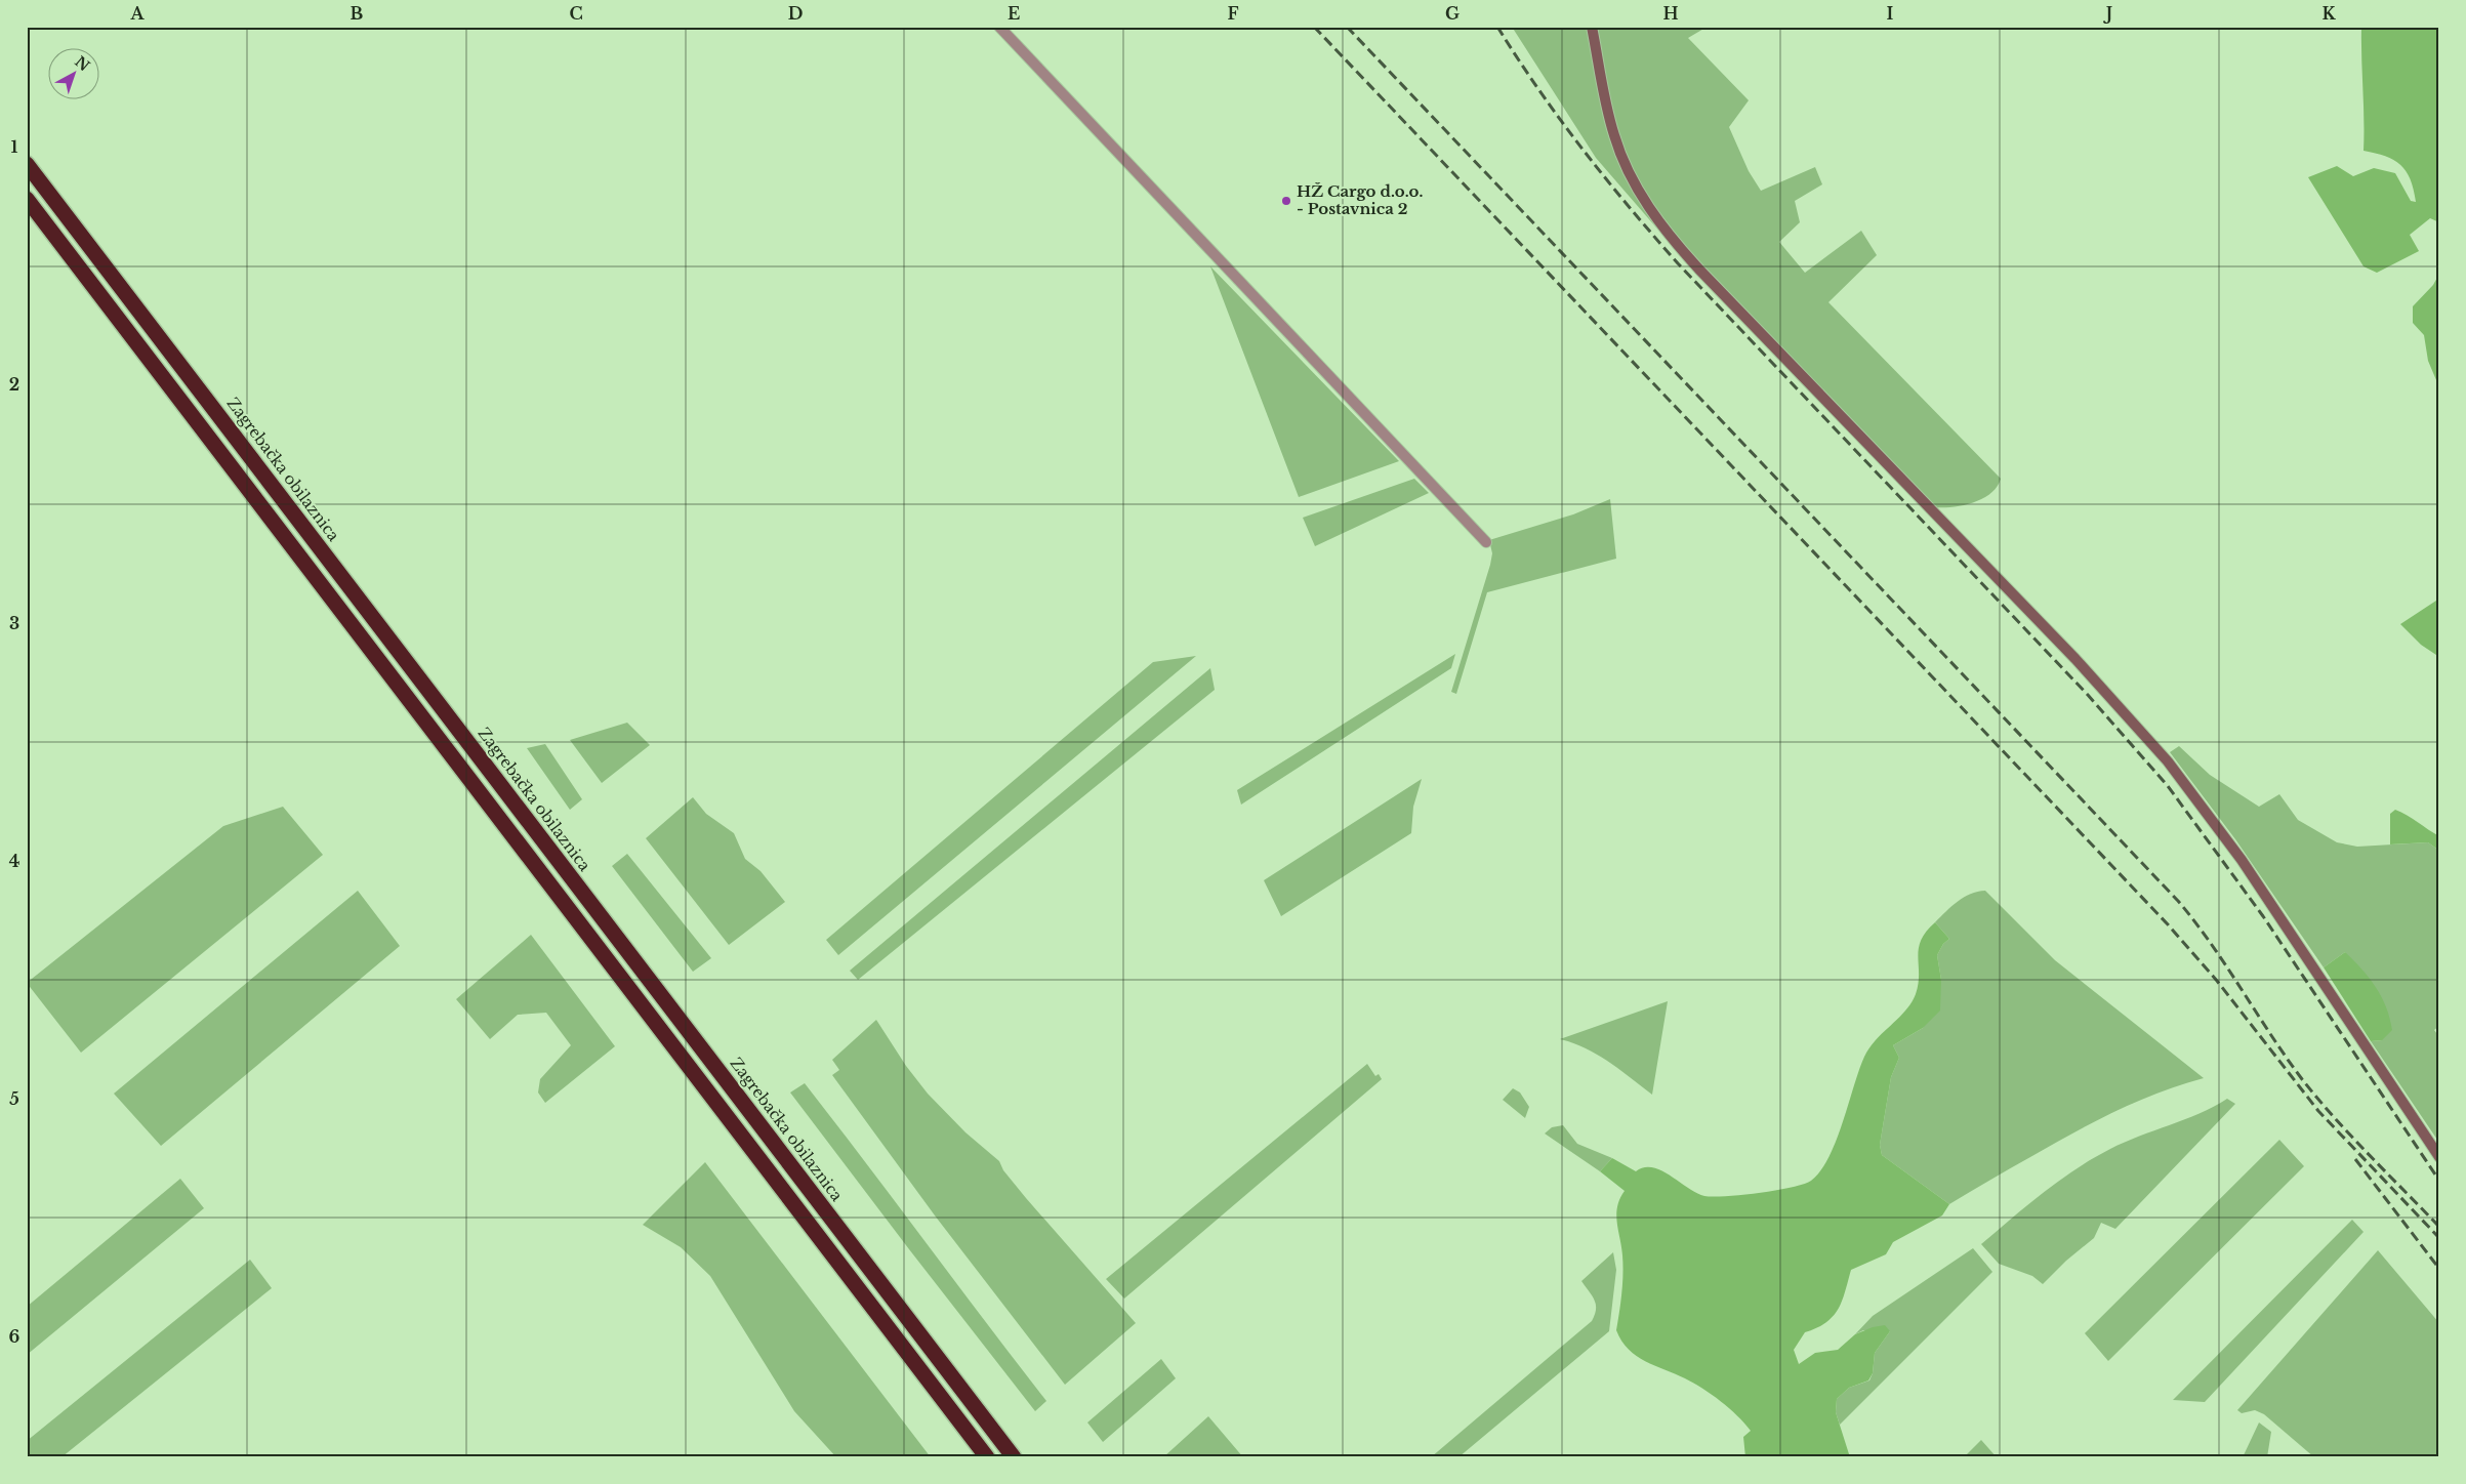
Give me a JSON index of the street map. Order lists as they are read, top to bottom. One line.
{"streets":{"highway":["Zagrebačka obilaznica"]},"places":["HŽ Cargo d.o.o. - Postavnica 2"],"north":"top right","grid":{"columns":["A","B","C","D","E","F","G","H","I","J","K"],"rows":["1","2","3","4","5","6"]}}
